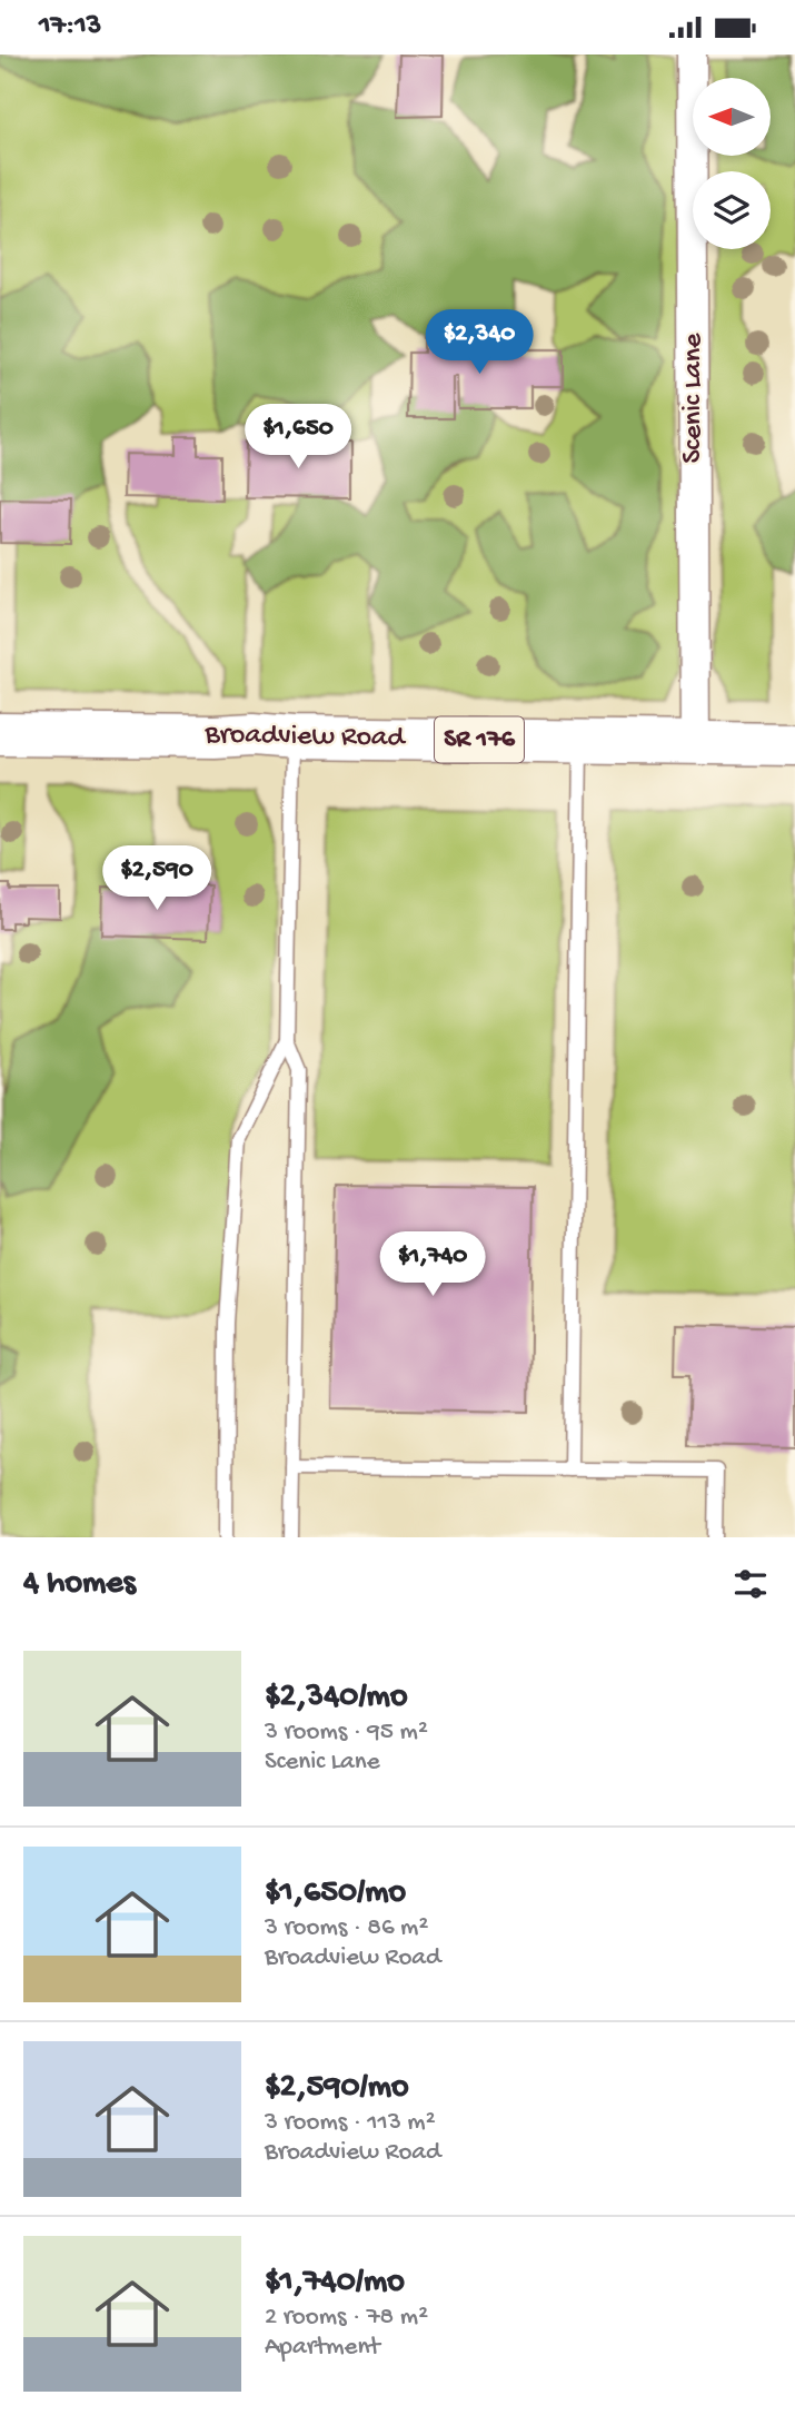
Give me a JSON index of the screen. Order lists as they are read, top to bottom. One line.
{"streets":{"main road":["Broadview Road","SR 176"],"street":["Scenic Lane"]},"crossings":[["Scenic Lane","Broadview Road"]],"north":"left","page":{"status":"17:13","price":["$2,340","$1,650","$2,590","$1,740"],"heading":"4 homes","list":[{"name":"$2,340/mo","note":"3 rooms · 95 m² · Scenic Lane"},{"name":"$1,650/mo","note":"3 rooms · 86 m² · Broadview Road"},{"name":"$2,590/mo","note":"3 rooms · 113 m² · Broadview Road"},{"name":"$1,740/mo","note":"2 rooms · 78 m² · Apartment"}]}}
